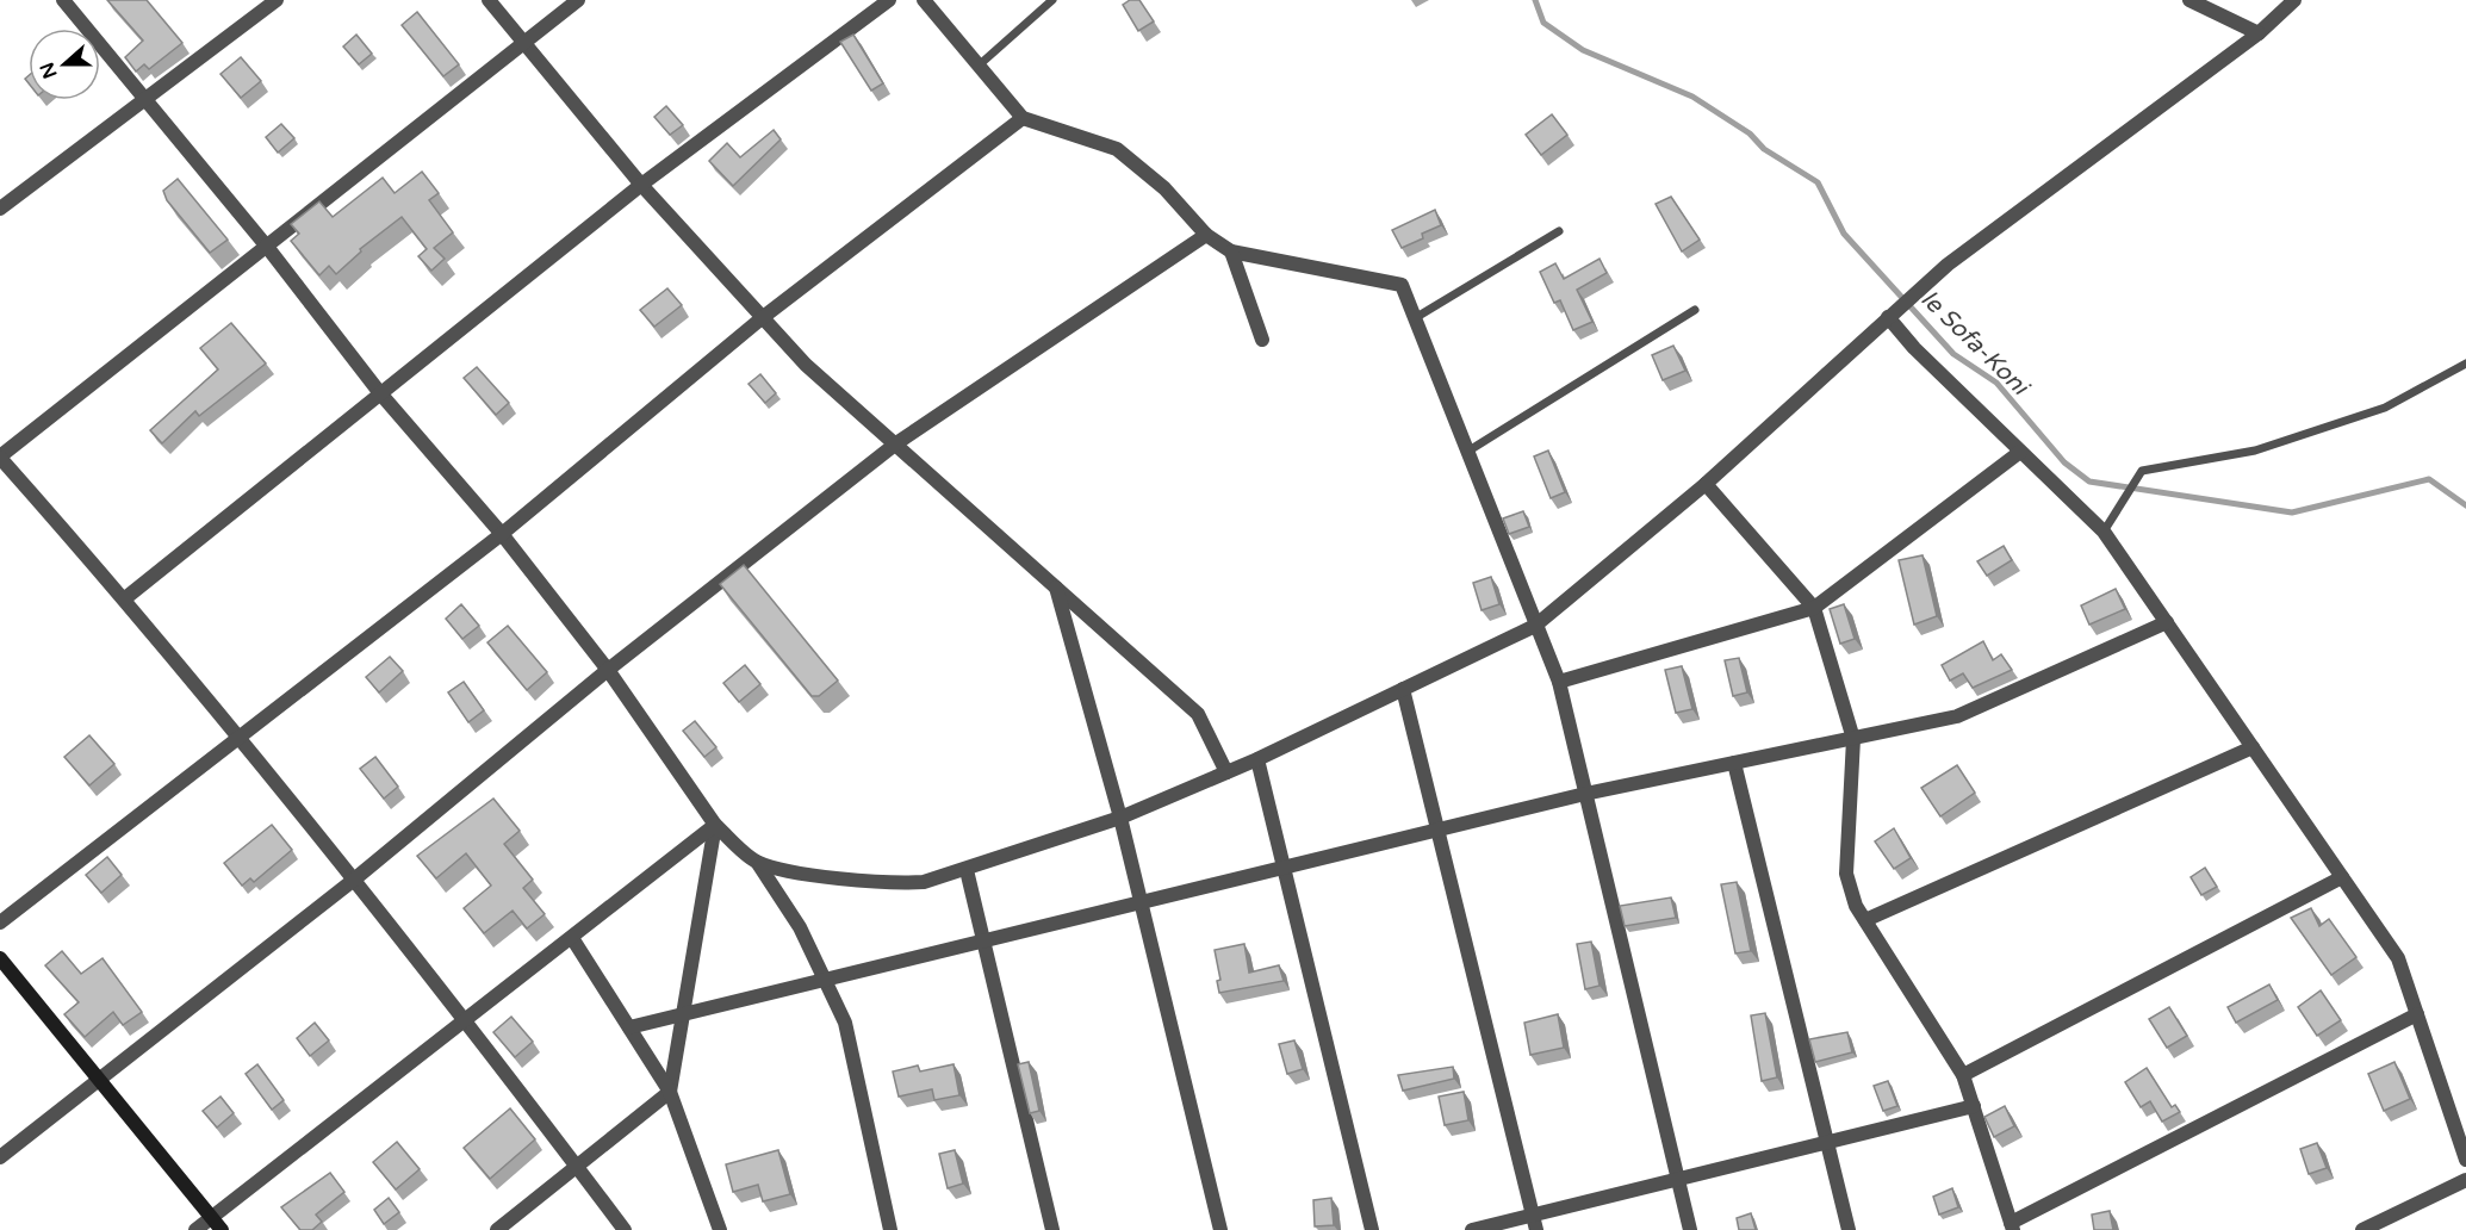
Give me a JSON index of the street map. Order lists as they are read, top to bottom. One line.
{"water":["le Sofa-Koni"],"north":"left"}
